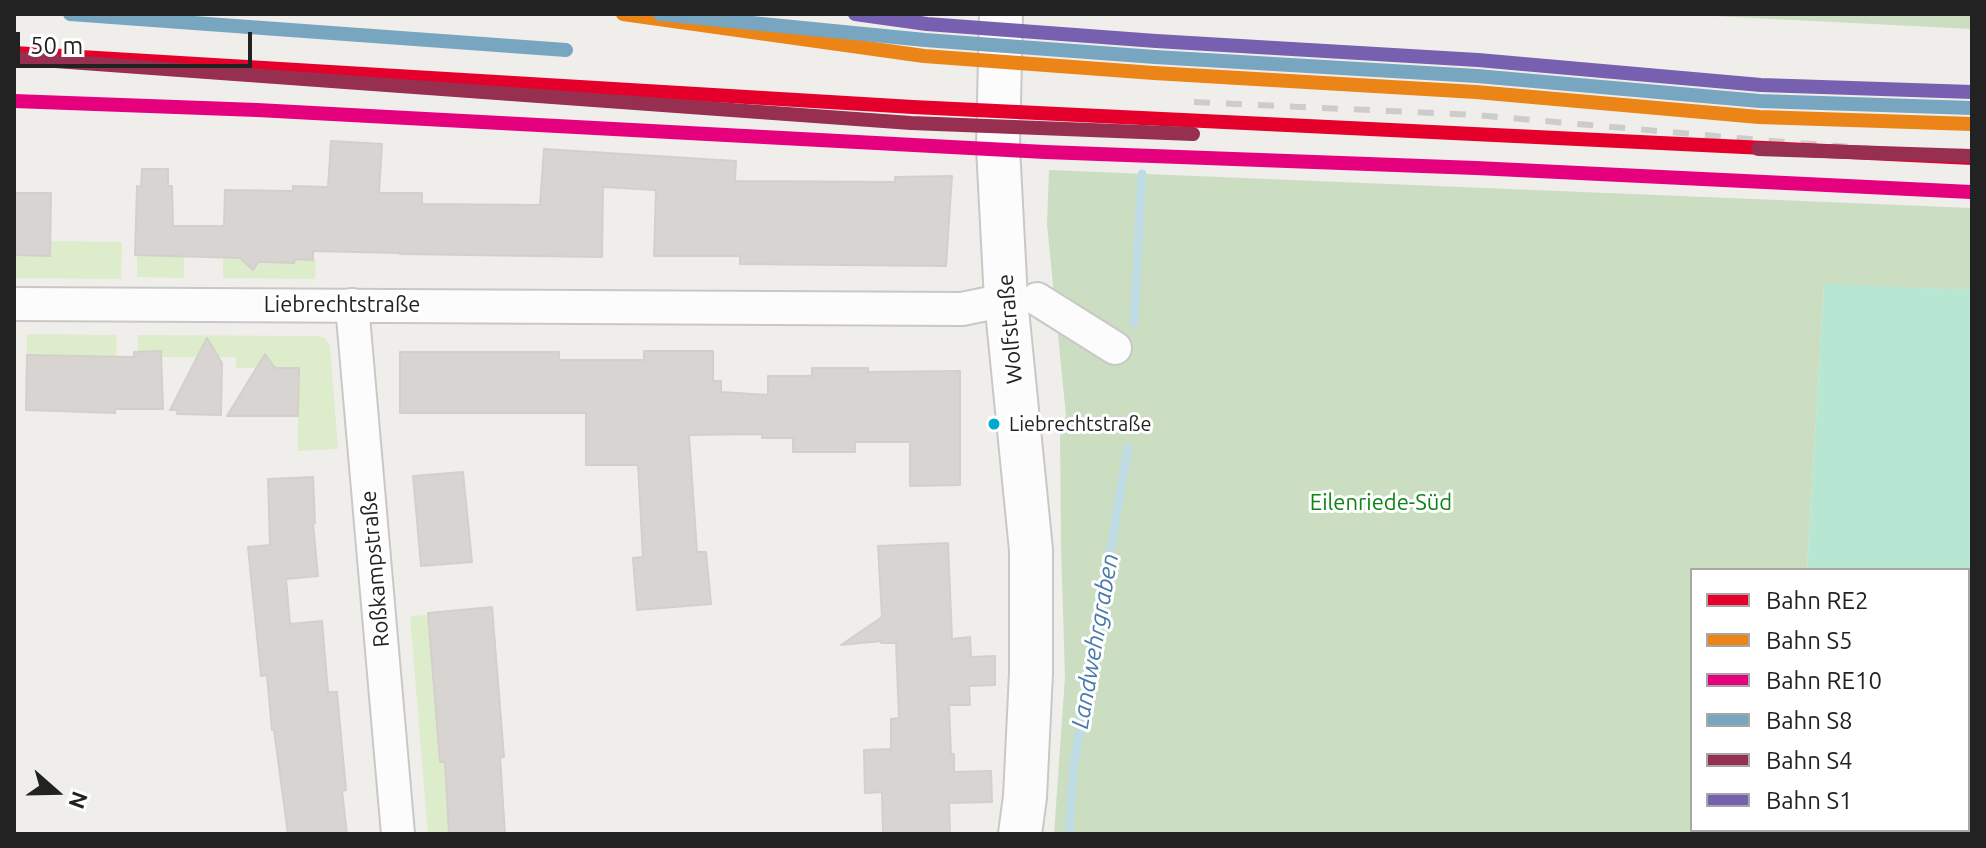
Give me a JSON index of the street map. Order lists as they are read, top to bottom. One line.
{"streets":{"street":["Liebrechtstraße","Wolfstraße","Roßkampstraße"]},"crossings":[["Liebrechtstraße","Wolfstraße"],["Liebrechtstraße","Roßkampstraße"]],"water":["Landwehrgraben"],"parks":["Eilenriede-Süd"],"places":["Liebrechtstraße"],"lines":["rail line S5","rail line S8","rail line S1","rail line RE2","rail line S4","rail line RE10"],"legend":["Bahn RE2","Bahn S5","Bahn RE10","Bahn S8","Bahn S4","Bahn S1"],"scale_bar":"50 m","north":"right"}
